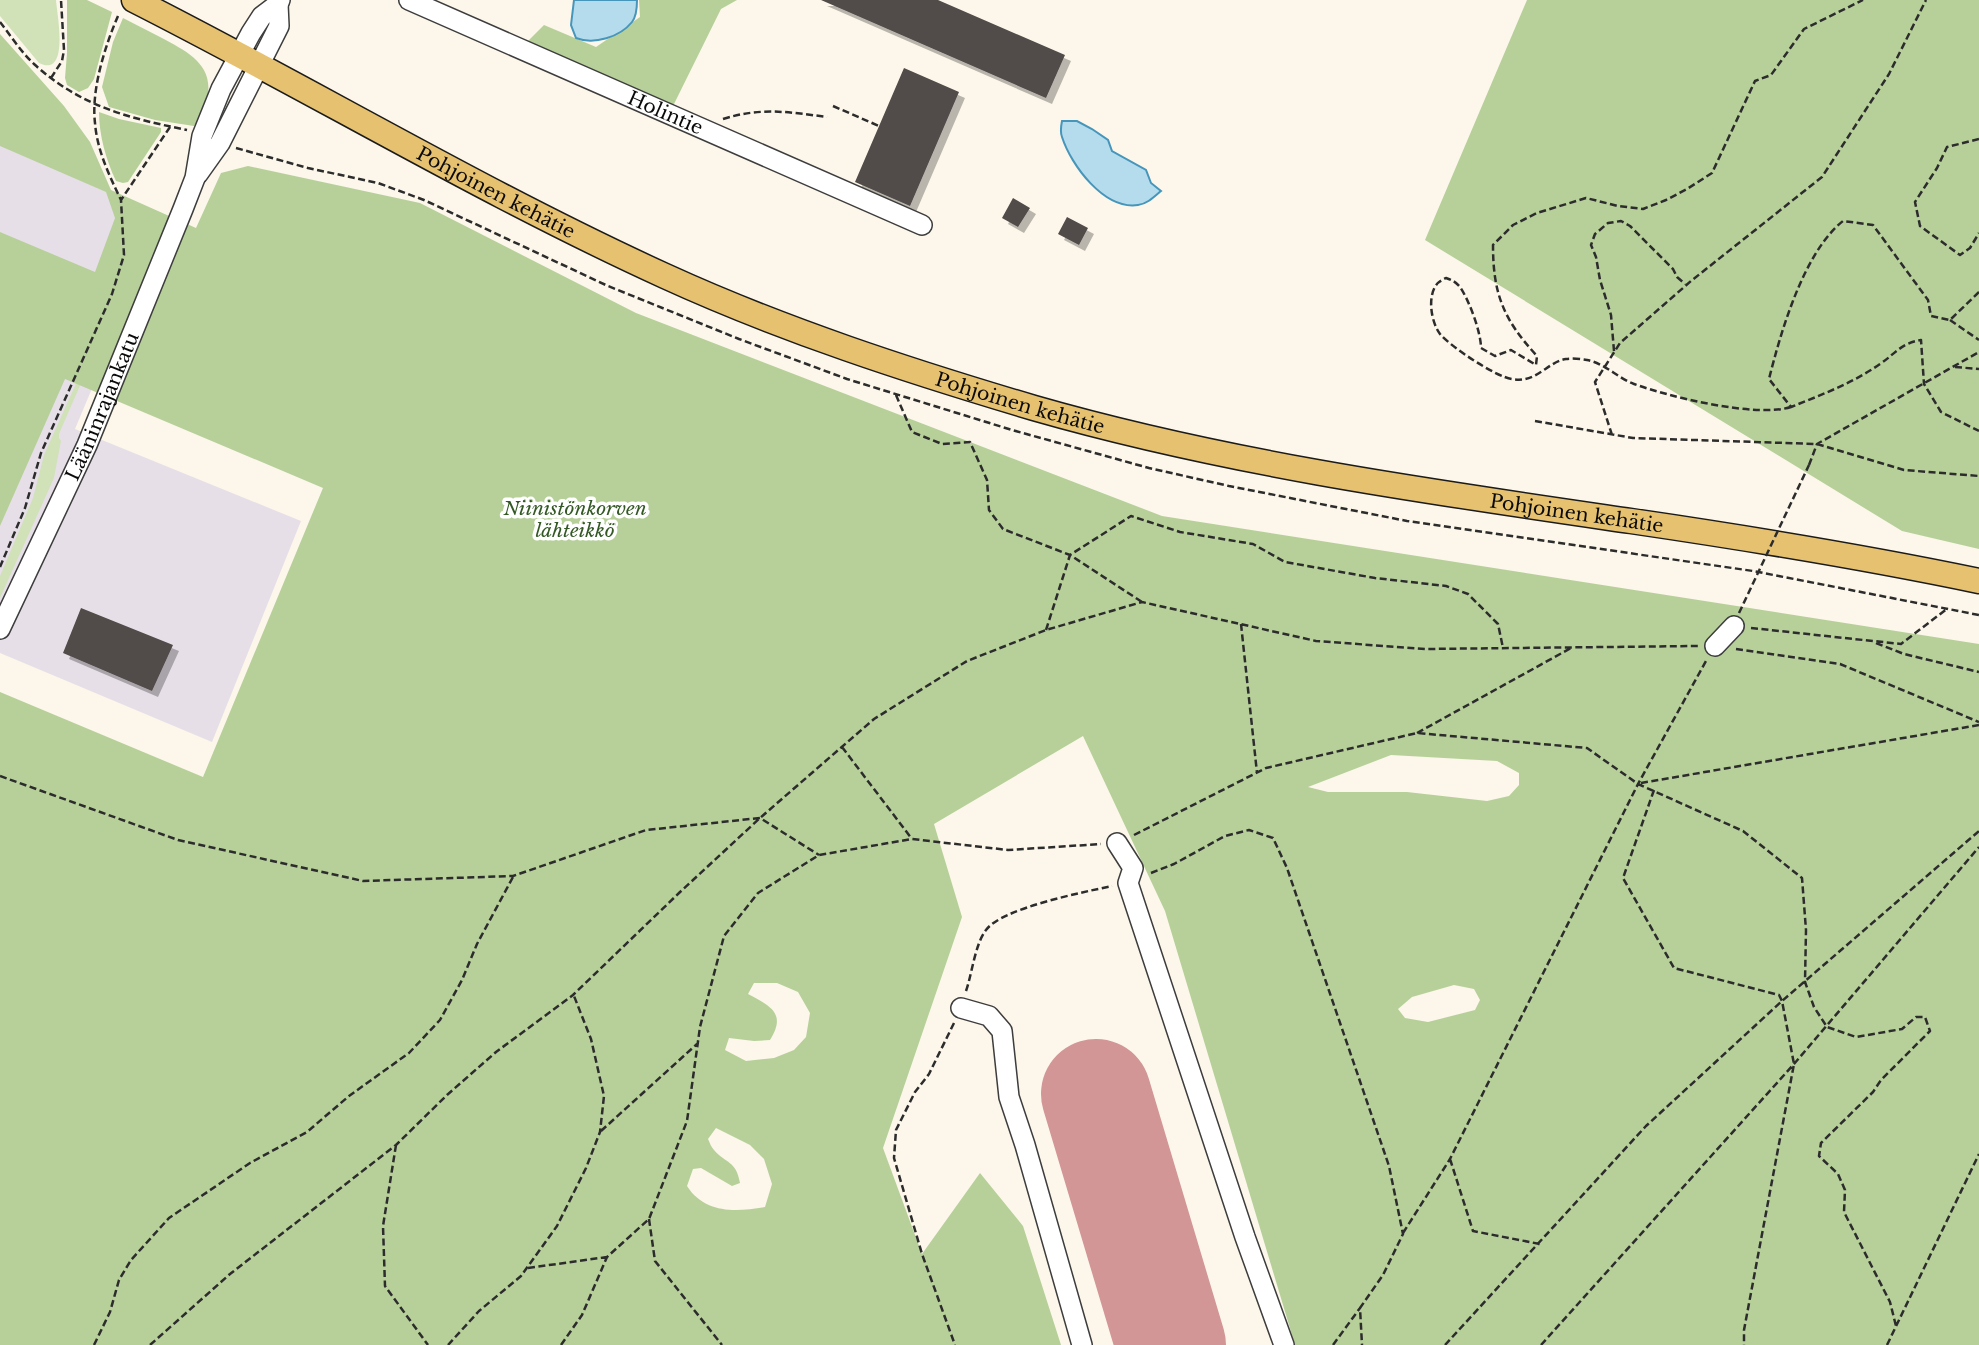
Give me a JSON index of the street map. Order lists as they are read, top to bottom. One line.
{"streets":{"main road":["Pohjoinen kehätie"],"street":["Holintie","Lääninrajankatu"]},"crossings":[["Pohjoinen kehätie","Lääninrajankatu"]],"parks":["Niinistönkorven lähteikkö"]}
